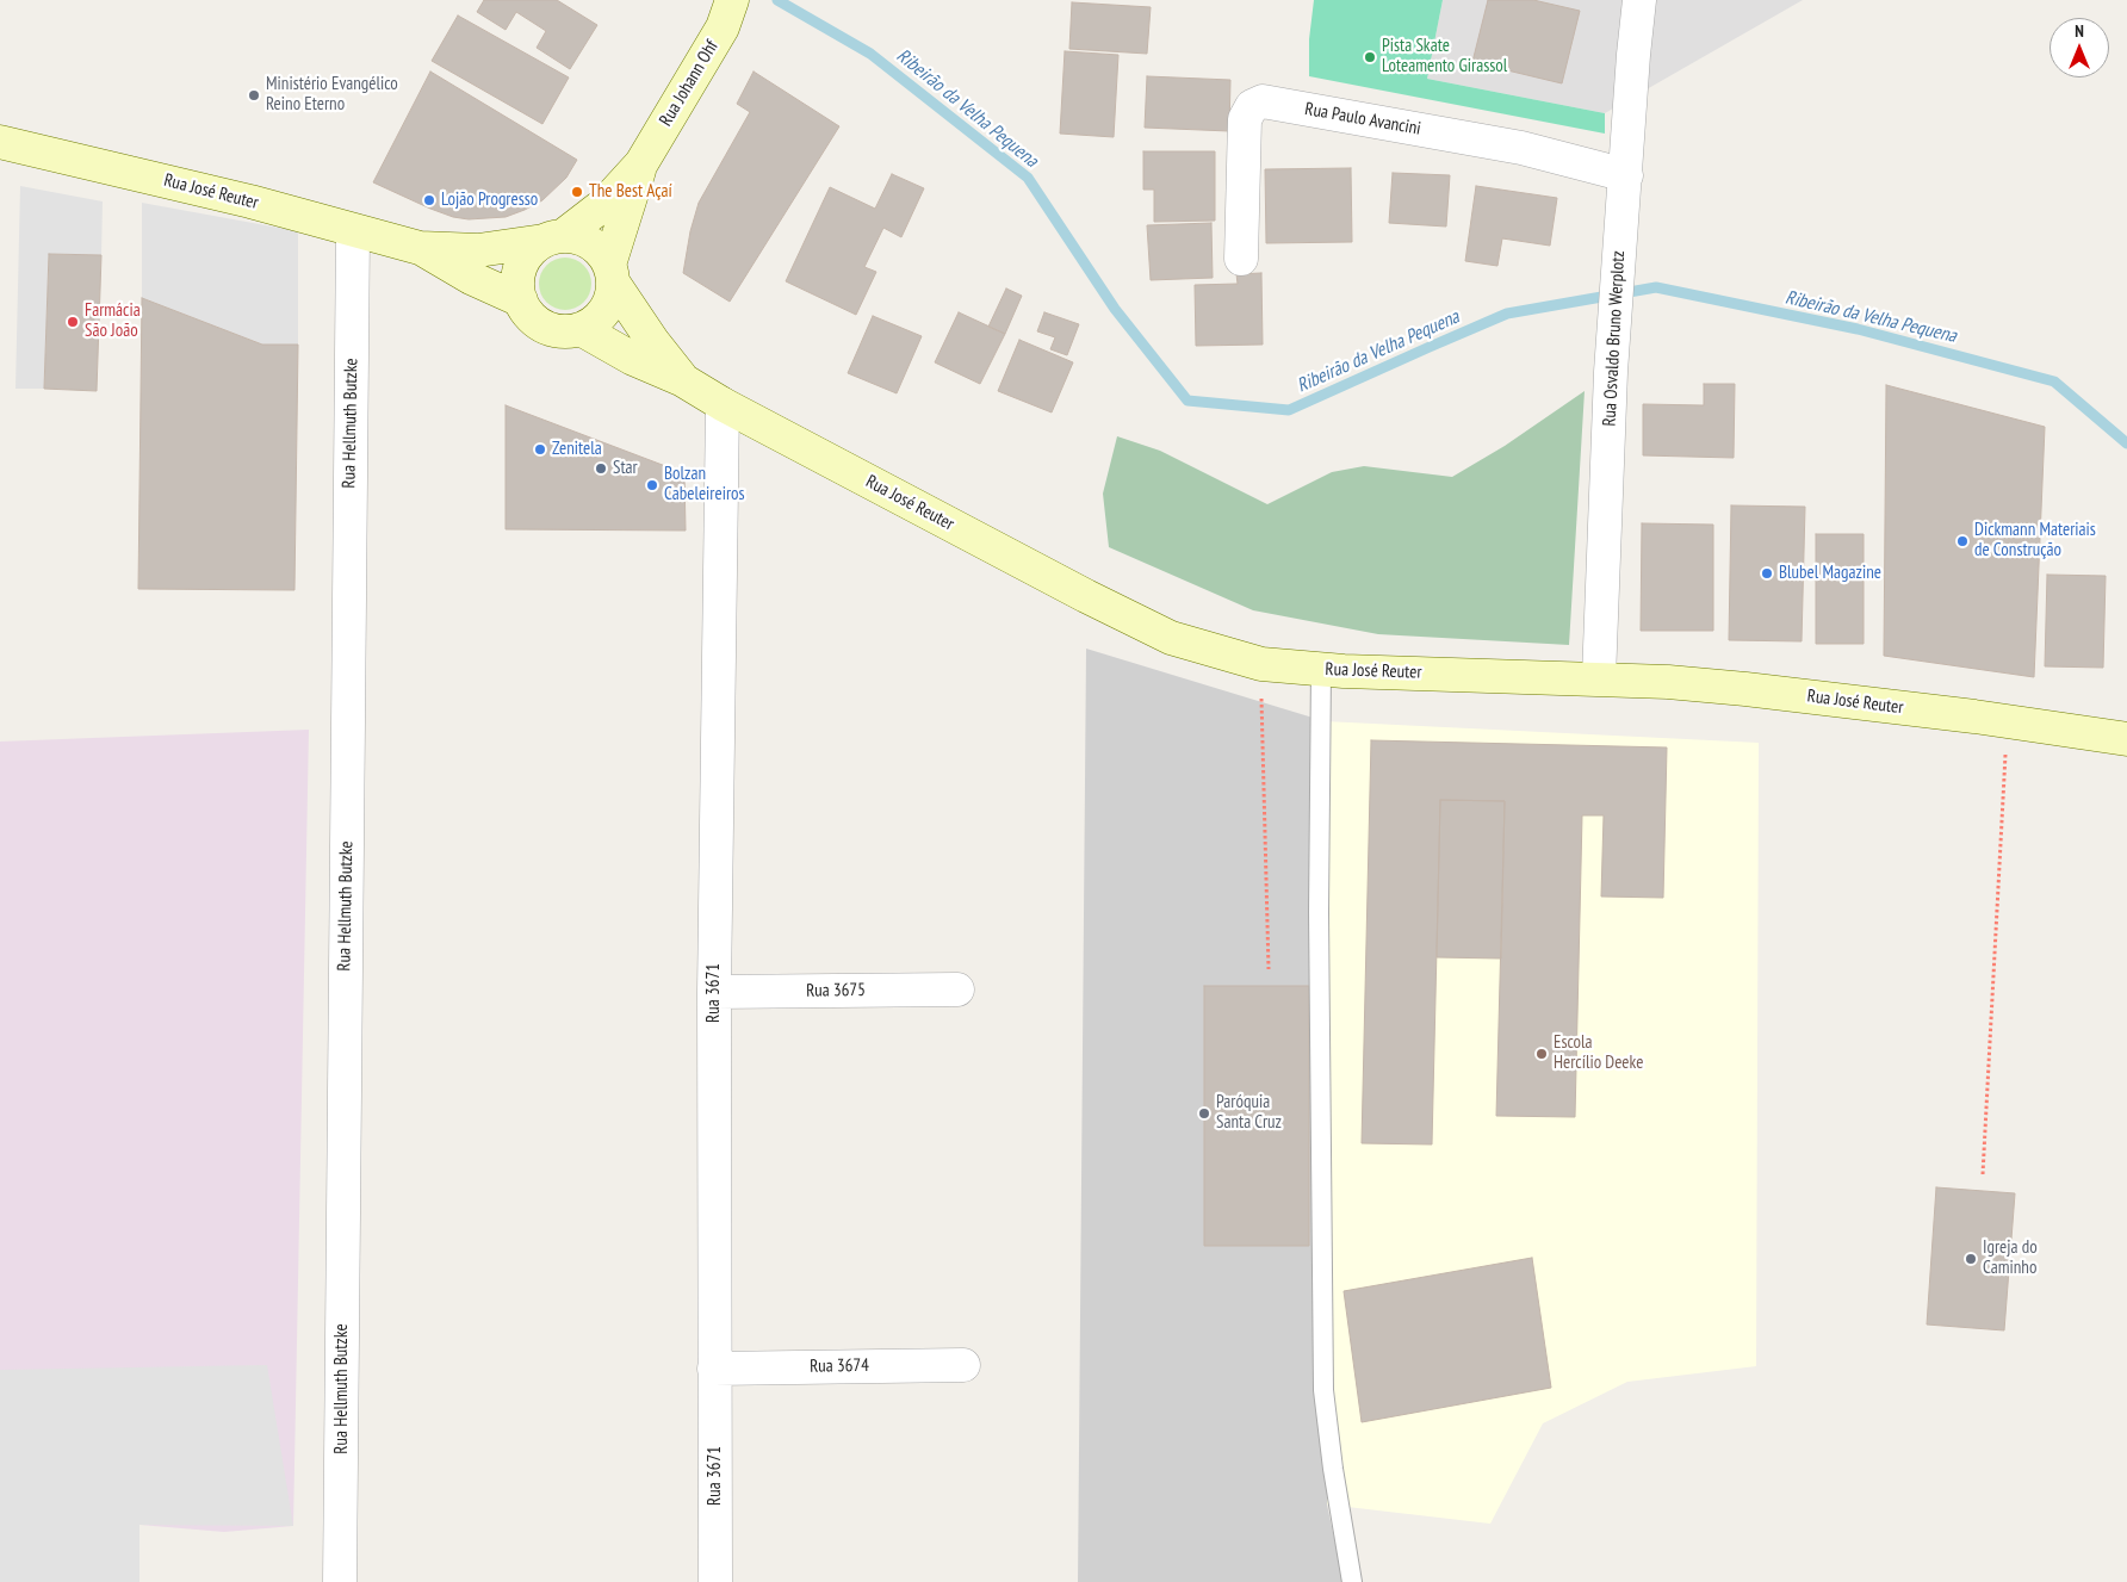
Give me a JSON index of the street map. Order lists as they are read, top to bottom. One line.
{"streets":{"main road":["Rua Johann Ohf","Rua José Reuter"],"street":["Rua Paulo Avancini","Rua Osvaldo Bruno Werplotz","Rua Hellmuth Butzke","Rua 3675","Rua 3671","Rua 3674"]},"crossings":[["Rua Johann Ohf","Rua José Reuter"],["Rua Paulo Avancini","Rua Osvaldo Bruno Werplotz"],["Rua José Reuter","Rua Osvaldo Bruno Werplotz"],["Rua José Reuter","Rua Hellmuth Butzke"],["Rua José Reuter","Rua 3671"],["Rua 3675","Rua 3671"],["Rua 3671","Rua 3674"]],"water":["Ribeirão da Velha Pequena"],"places":["Pista Skate Loteamento Girassol","Ministério Evangélico Reino Eterno","The Best Açaí","Lojão Progresso","Farmácia São João","Zenitela","Star","Bolzan Cabeleireiros","Dickmann Materiais de Construção","Blubel Magazine","Escola Hercílio Deeke","Paróquia Santa Cruz","Igreja do Caminho"],"north":"top"}
